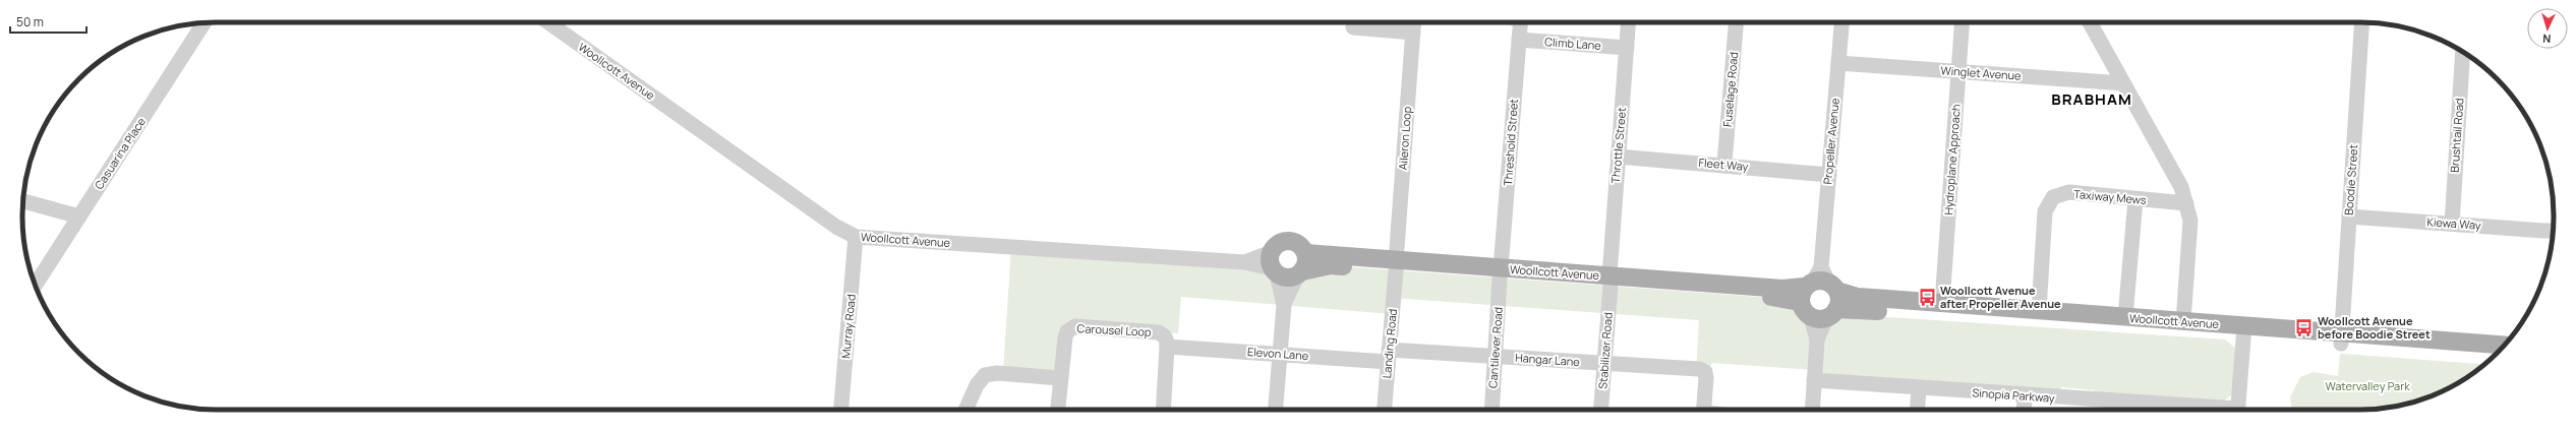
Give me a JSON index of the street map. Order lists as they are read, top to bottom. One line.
{"streets":{"main road":["Woollcott Avenue"],"street":["Climb Lane","Winglet Avenue","Fuselage Road","Brushtail Road","Aileron Loop","Propeller Avenue","Threshold Street","Throttle Street","Casuarina Place","Hydroplane Approach","Fleet Way","Boodie Street","Taxiway Mews","Kiewa Way","Murray Road","Carousel Loop","Landing Road","Cantilever Road","Stabilizer Road","Elevon Lane","Hangar Lane","Sinopia Parkway"]},"crossings":[["Climb Lane","Threshold Street"],["Climb Lane","Throttle Street"],["Woollcott Avenue","Aileron Loop"],["Woollcott Avenue","Propeller Avenue"],["Woollcott Avenue","Threshold Street"],["Woollcott Avenue","Throttle Street"],["Woollcott Avenue","Hydroplane Approach"],["Woollcott Avenue","Boodie Street"],["Woollcott Avenue","Taxiway Mews"],["Woollcott Avenue","Murray Road"],["Woollcott Avenue","Landing Road"],["Woollcott Avenue","Cantilever Road"],["Woollcott Avenue","Stabilizer Road"],["Winglet Avenue","Propeller Avenue"],["Winglet Avenue","Hydroplane Approach"],["Fuselage Road","Fleet Way"],["Brushtail Road","Kiewa Way"],["Aileron Loop","Landing Road"],["Propeller Avenue","Fleet Way"],["Threshold Street","Cantilever Road"],["Throttle Street","Fleet Way"],["Throttle Street","Stabilizer Road"],["Boodie Street","Kiewa Way"],["Carousel Loop","Elevon Lane"],["Landing Road","Elevon Lane"],["Landing Road","Hangar Lane"],["Cantilever Road","Hangar Lane"],["Stabilizer Road","Hangar Lane"],["Elevon Lane","Hangar Lane"]],"districts":["BRABHAM"],"parks":["Watervalley Park"],"places":{"bus stop":["Woollcott Avenue after Propeller Avenue","Woollcott Avenue before Boodie Street"]},"scale_bar":"50 m","north":"bottom"}
